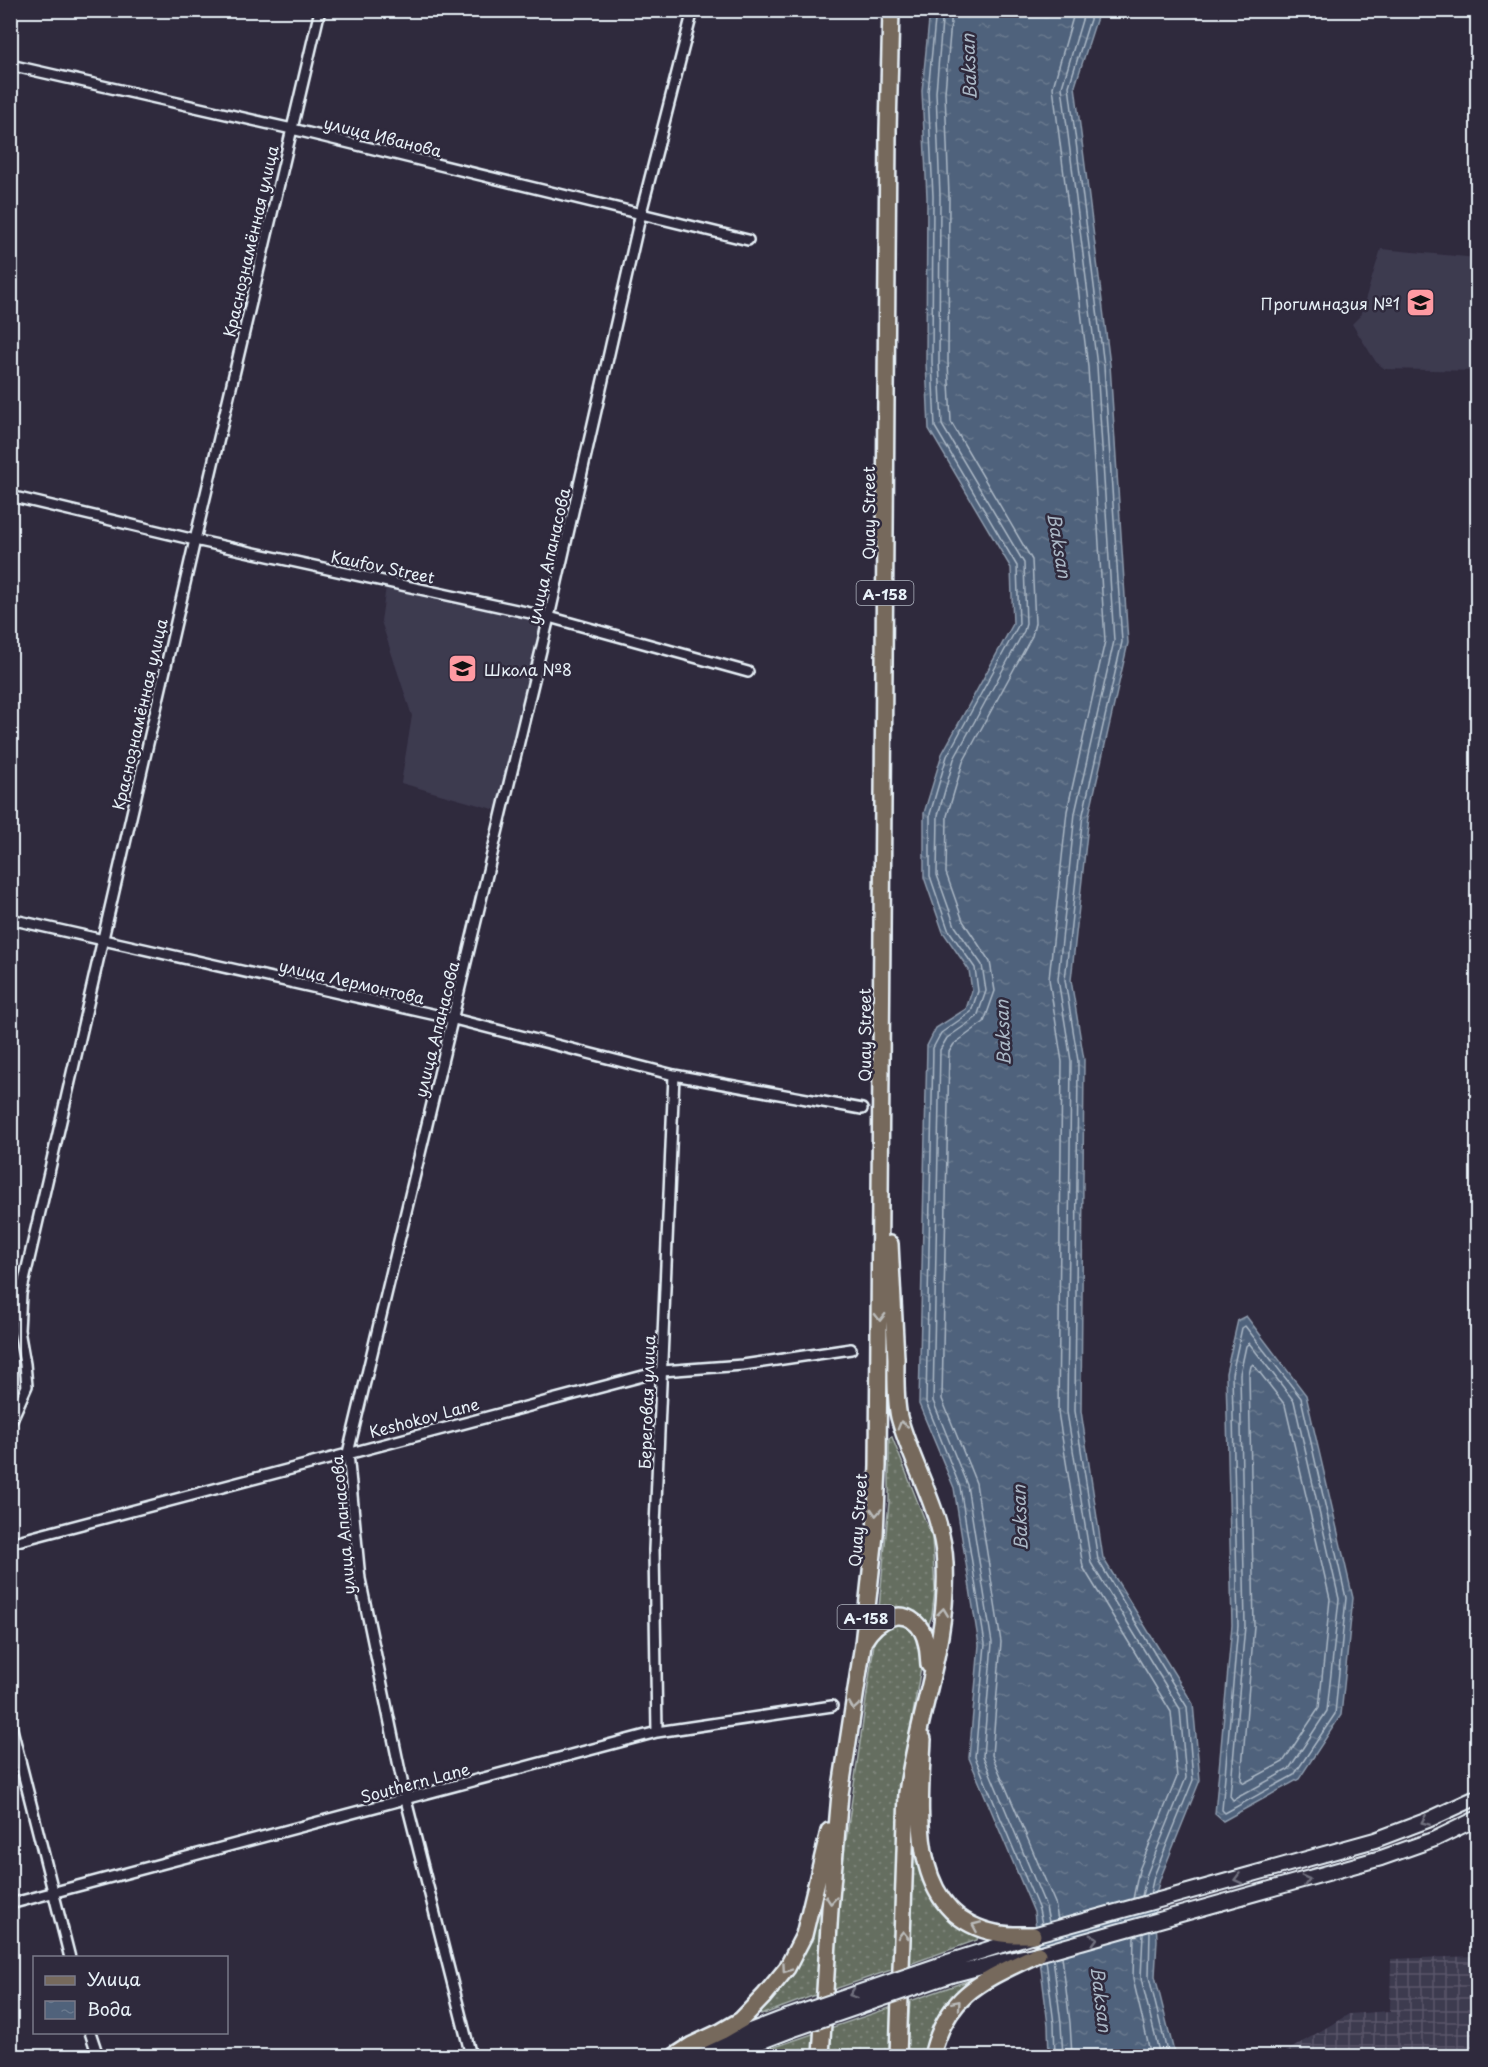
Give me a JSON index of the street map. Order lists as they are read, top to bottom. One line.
{"streets":{"main road":["Quay Street","А-158"],"street":["улица Иванова","Краснознамённая улица","улица Апанасова","Kaufov Street","улица Лермонтова","Береговая улица","Keshokov Lane","Southern Lane"]},"crossings":[["улица Иванова","Краснознамённая улица"],["улица Иванова","улица Апанасова"],["Краснознамённая улица","Kaufov Street"],["Краснознамённая улица","улица Лермонтова"],["Quay Street","А-158"],["улица Апанасова","Kaufov Street"],["улица Апанасова","улица Лермонтова"],["улица Апанасова","Keshokov Lane"],["улица Апанасова","Southern Lane"],["улица Лермонтова","Береговая улица"],["Береговая улица","Keshokov Lane"],["Береговая улица","Southern Lane"]],"water":["Baksan"],"places":{"school or university":["Прогимназия №1","Школа №8"]},"legend":["Улица","Вода"]}
